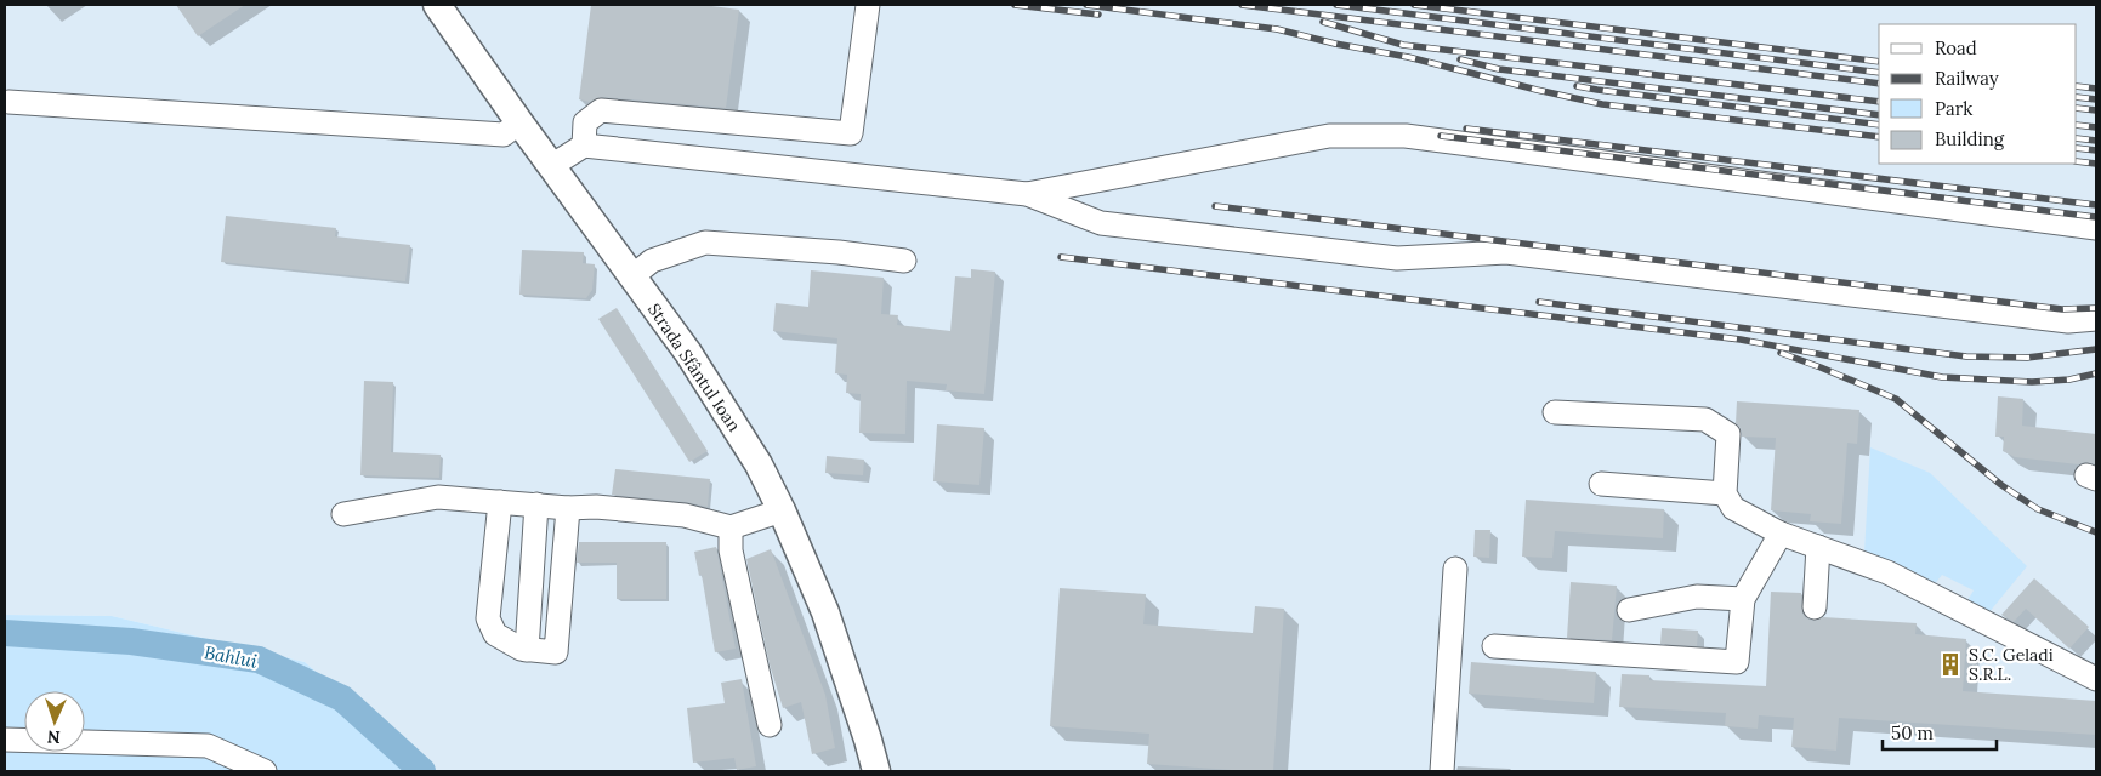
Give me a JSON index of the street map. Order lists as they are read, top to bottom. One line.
{"streets":{"main road":["Strada Sfântul Ioan"]},"water":["Bahlui"],"places":{"building":["S.C. Geladi S.R.L."]},"legend":["Road","Railway","Park","Building"],"scale_bar":"50 m","north":"bottom"}
